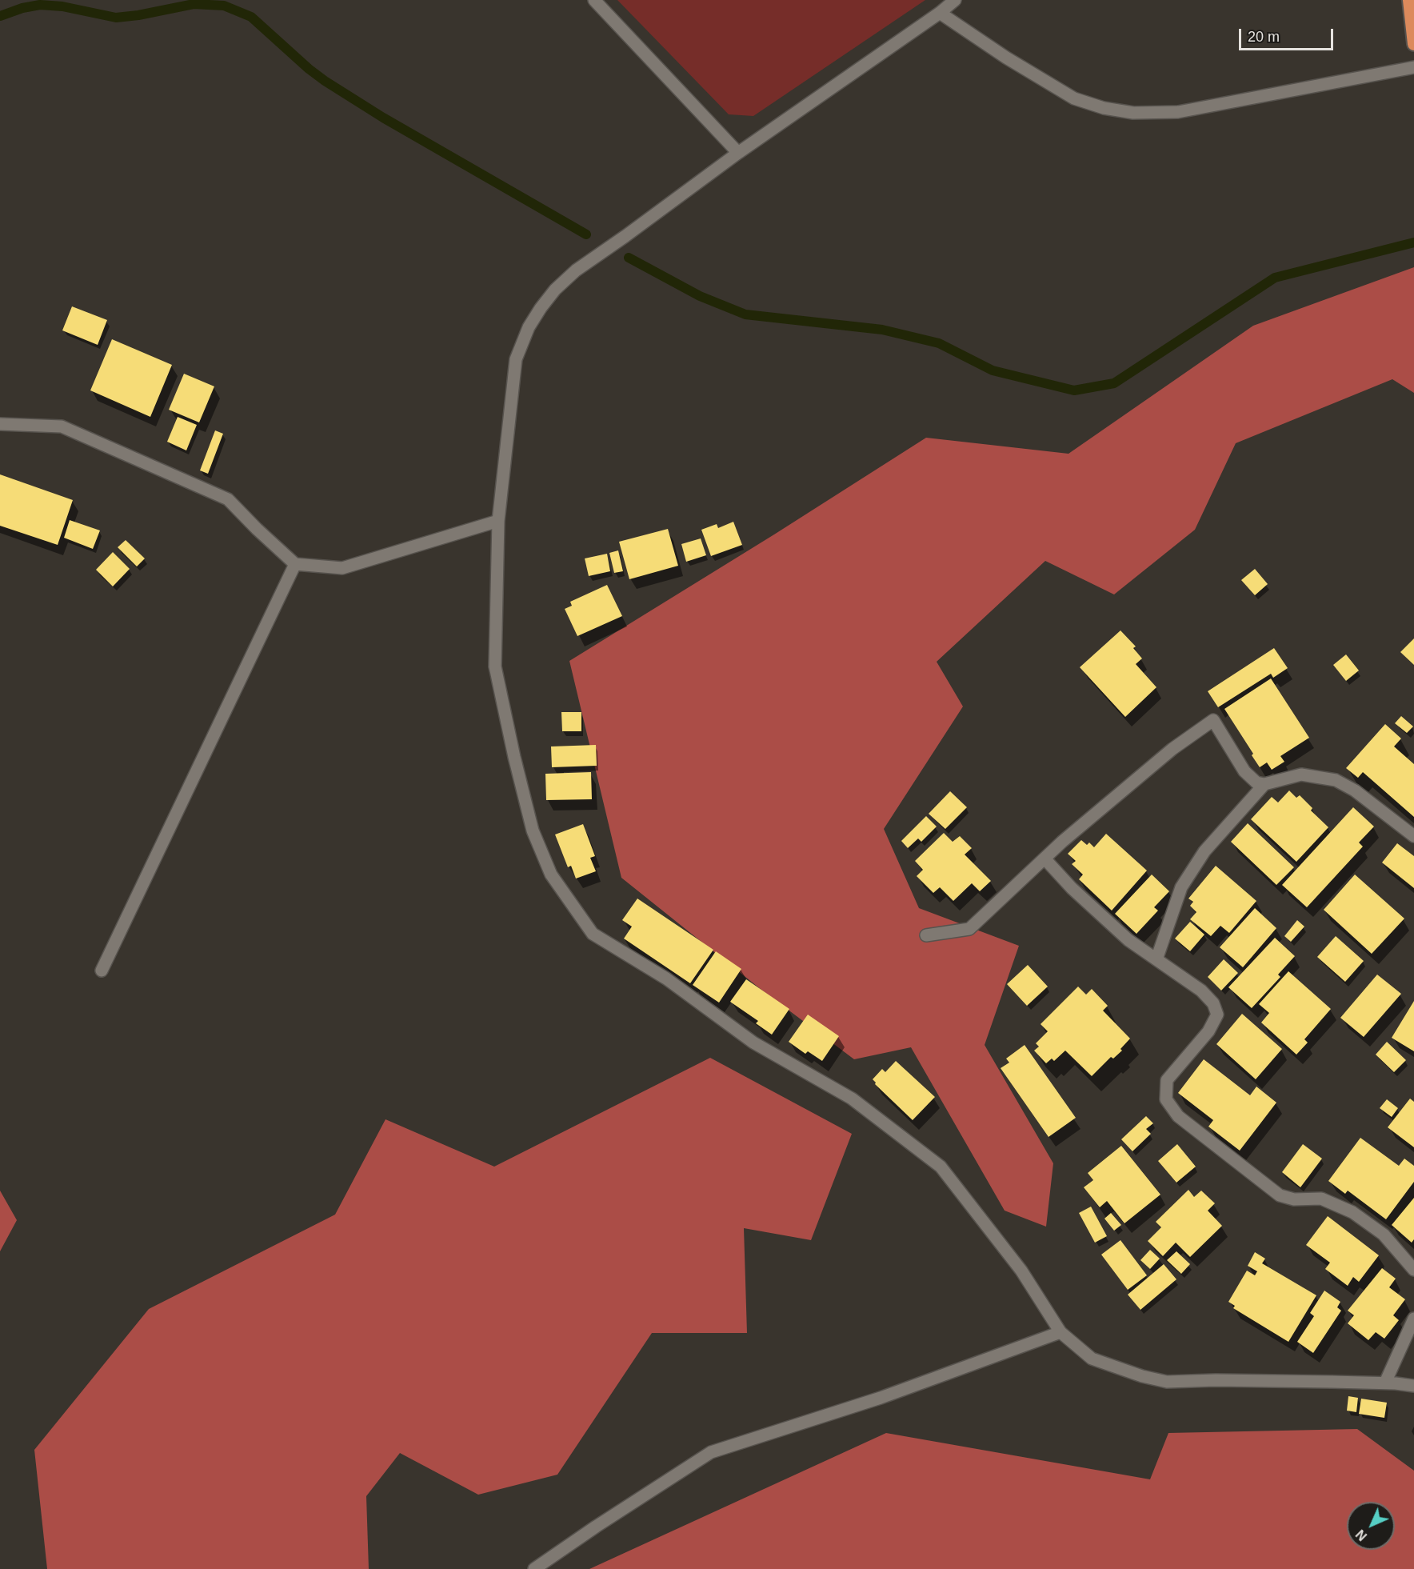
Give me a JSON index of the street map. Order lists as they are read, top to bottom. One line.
{"scale_bar":"20 m","north":"bottom left"}
